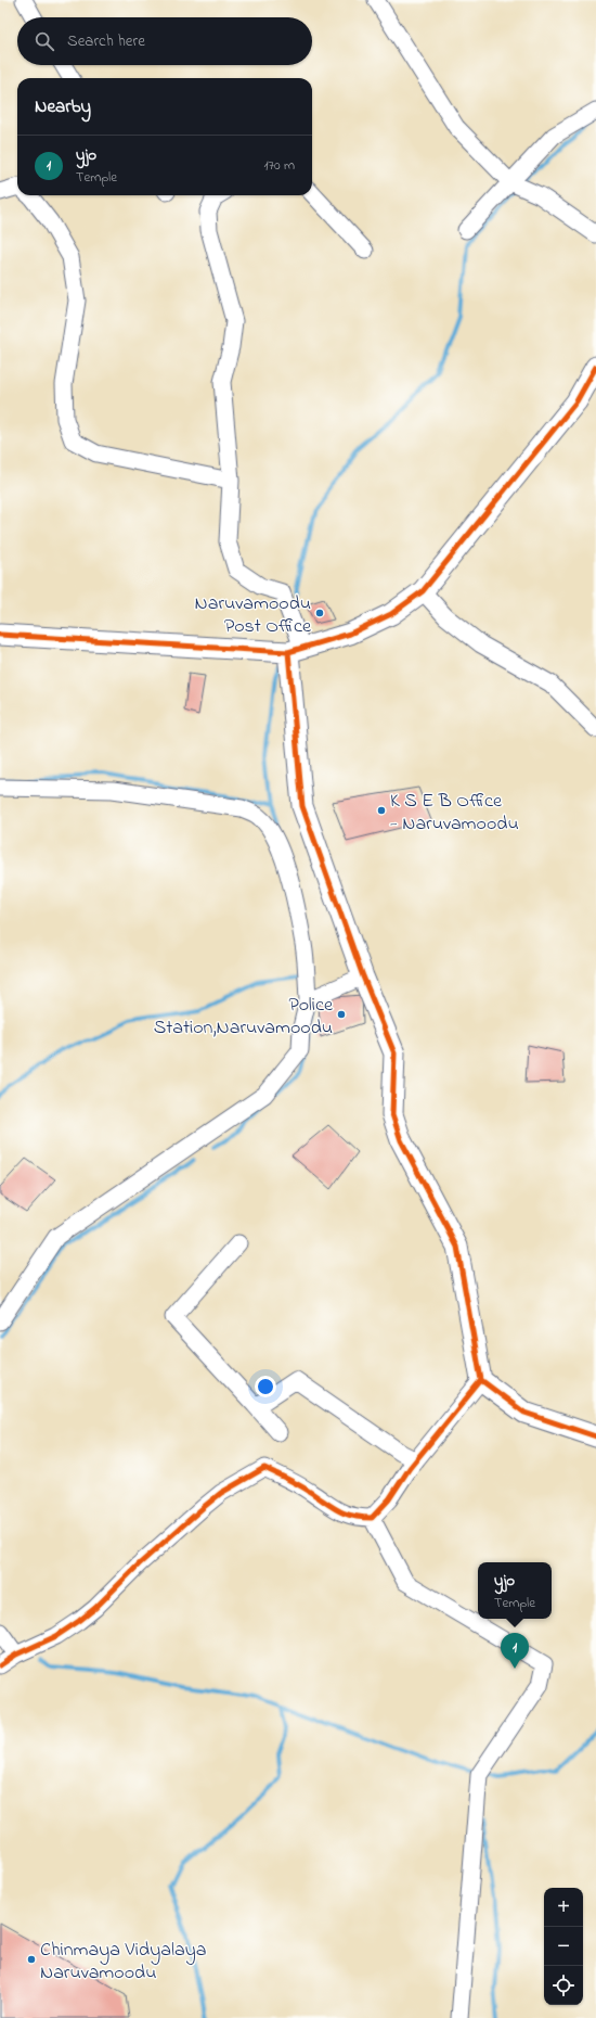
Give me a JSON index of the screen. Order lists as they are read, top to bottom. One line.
{"places":["Naruvamoodu Post Office","K S E B Office - Naruvamoodu","Police Station,Naruvamoodu","Chinmaya Vidyalaya Naruvamoodu"],"page":{"search":"Search here","heading":"Nearby","list":[{"mark":"1","name":"yjo","note":"Temple","value":"170 m"}],"popup":["yjo","Temple"],"pins":"1","map_buttons":["+","−"]}}
